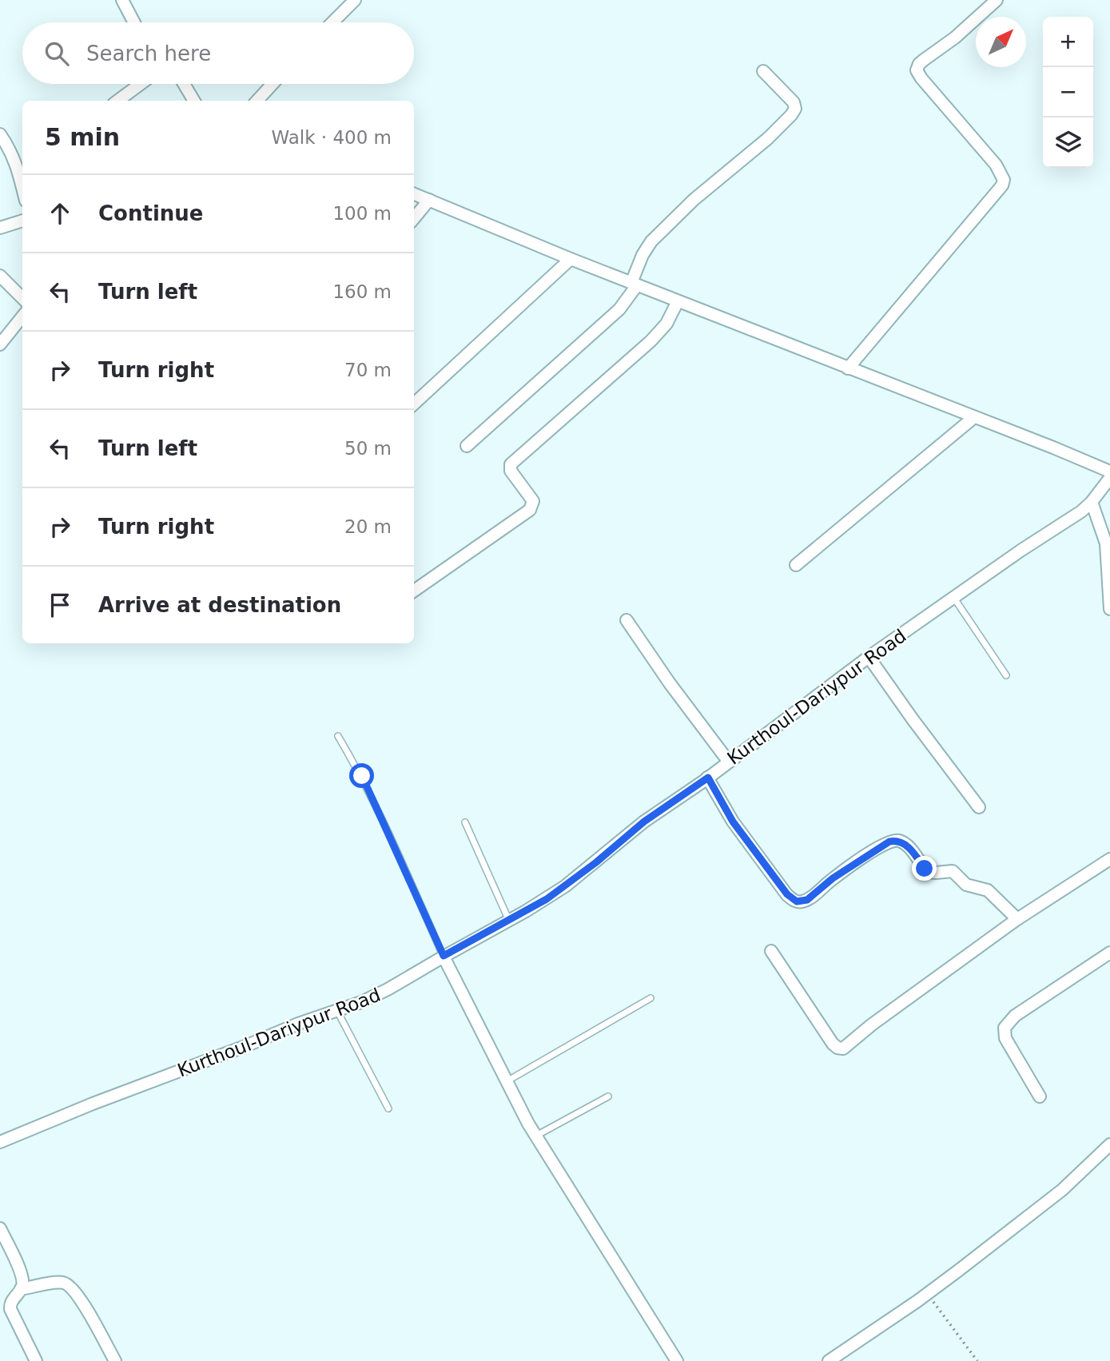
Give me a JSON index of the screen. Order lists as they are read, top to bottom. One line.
{"streets":{"street":["Kurthoul-Dariypur Road"]},"north":"top right","page":{"map_buttons":["+","−"],"search":"Search here","heading":["5 min","Walk · 400 m"],"list":[["Continue","100 m"],["Turn left","160 m"],["Turn right","70 m"],["Turn left","50 m"],["Turn right","20 m"],"Arrive at destination"]}}
